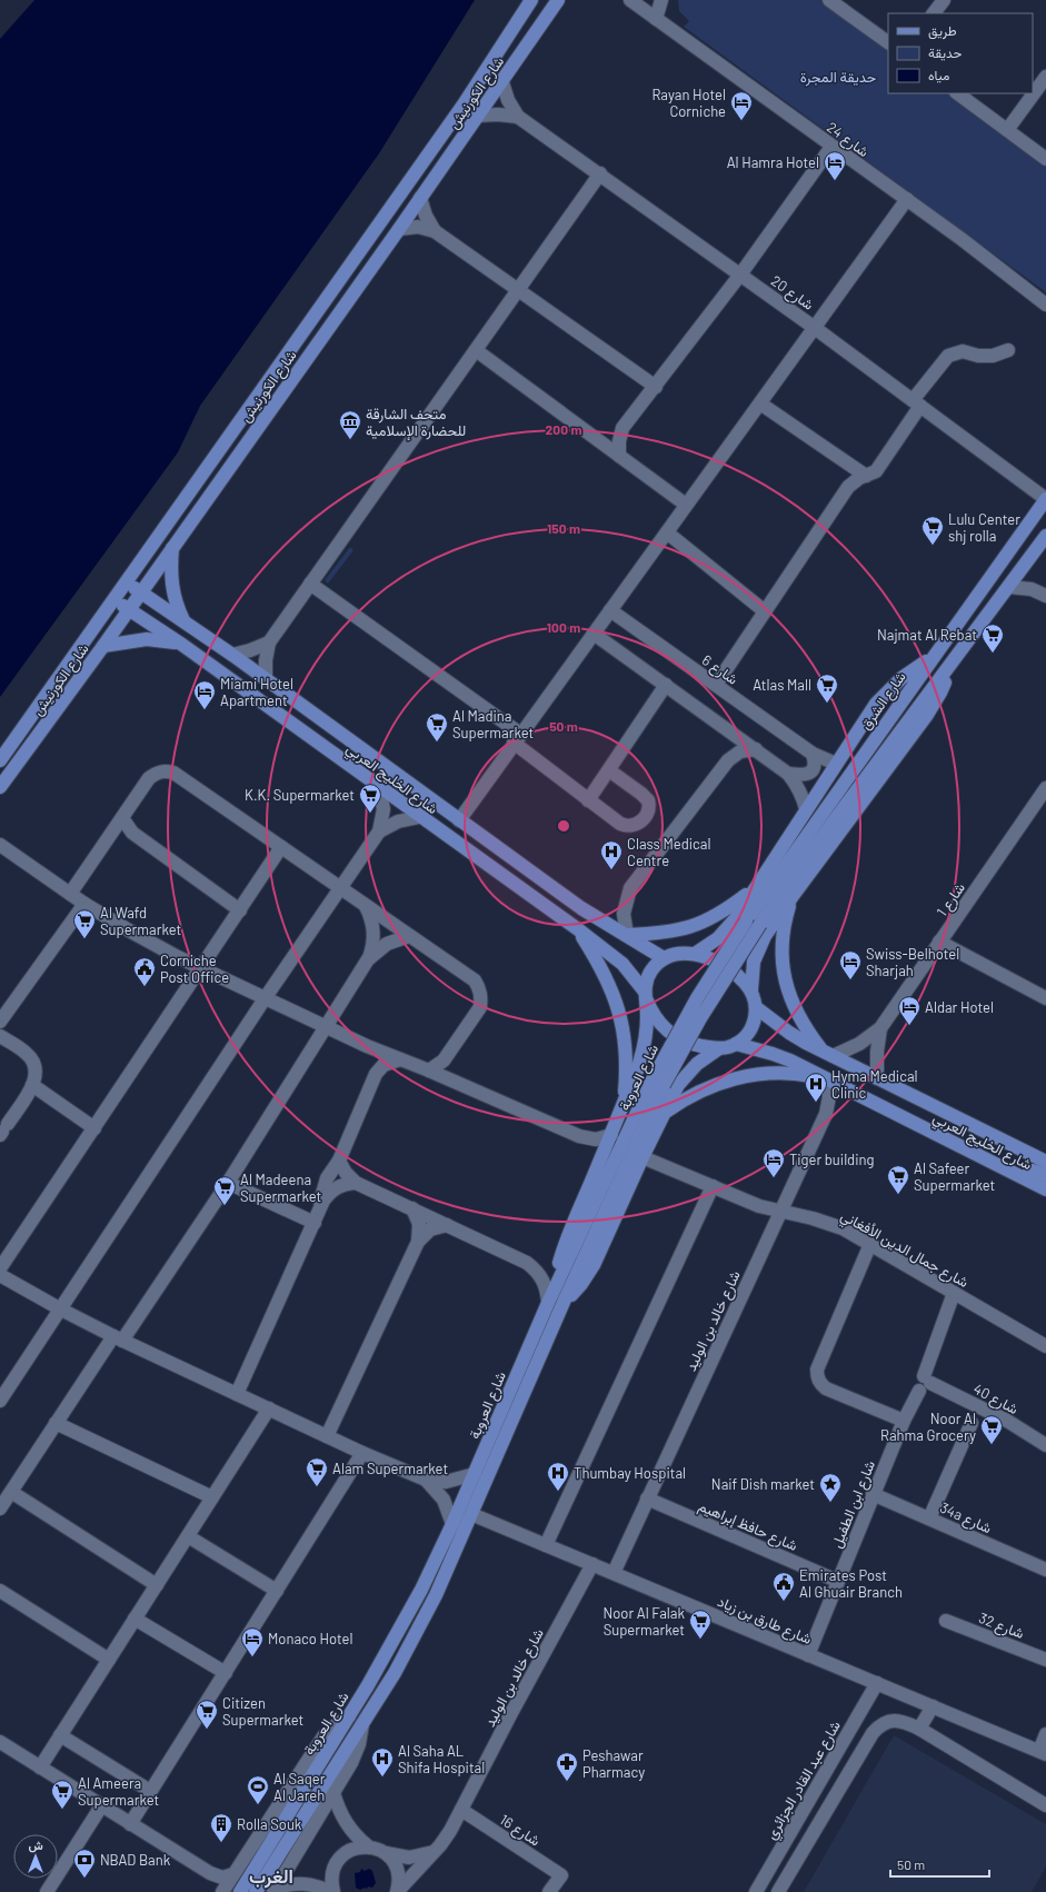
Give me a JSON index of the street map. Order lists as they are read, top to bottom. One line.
{"streets":{"main road":["شارع الكورنيش","شارع الشرق","شارع الخليج العربي","شارع العروبة"],"street":["شارع 24","شارع 20","شارع 6","شارع 1","شارع جمال الدين الأفغاني","شارع خالد بن الوليد","شارع 40","شارع ابن الطفيل","34a شارع","شارع حافظ إبراهيم","شارع طارق بن زياد","شارع 32","شارع عبد القادر الجزائري","شارع 16"]},"crossings":[["شارع الكورنيش","شارع 20"],["شارع الكورنيش","شارع الخليج العربي"],["شارع 20","شارع الشرق"],["شارع الشرق","شارع العروبة"],["شارع الخليج العربي","شارع 1"],["شارع الخليج العربي","شارع خالد بن الوليد"],["شارع العروبة","شارع طارق بن زياد"],["شارع جمال الدين الأفغاني","شارع خالد بن الوليد"],["شارع جمال الدين الأفغاني","شارع ابن الطفيل"],["شارع خالد بن الوليد","شارع حافظ إبراهيم"],["شارع خالد بن الوليد","شارع طارق بن زياد"],["شارع خالد بن الوليد","شارع 16"],["شارع 40","شارع ابن الطفيل"],["شارع ابن الطفيل","34a شارع"],["شارع ابن الطفيل","شارع حافظ إبراهيم"],["شارع ابن الطفيل","شارع طارق بن زياد"],["شارع طارق بن زياد","شارع عبد القادر الجزائري"]],"districts":["الغرب"],"parks":["حديقة المجرة"],"places":{"hotel":["Rayan Hotel Corniche","Al Hamra Hotel","Miami Hotel Apartment","Swiss-Belhotel Sharjah","Aldar Hotel","Tiger building","Monaco Hotel"],"museum":["متحف الشارقة للحضارة الإسلامية"],"supermarket":["Lulu Center shj rolla","Najmat Al Rebat","Atlas Mall","Al Madina Supermarket","K.K. Supermarket","Al Wafd Supermarket","Al Safeer Supermarket","Al Madeena Supermarket","Noor Al Rahma Grocery","Alam Supermarket","Noor Al Falak Supermarket","Citizen Supermarket","Al Ameera Supermarket"],"hospital":["Class Medical Centre","Hyma Medical Clinic","Thumbay Hospital","Al Saha AL Shifa Hospital"],"public building":["Corniche Post Office","Emirates Post Al Ghuair Branch"],"place":["Naif Dish market"],"pharmacy":["Peshawar Pharmacy"],"sports":["Al Saqer Al Jareh"],"building":["Rolla Souk"],"bank":["NBAD Bank"]},"legend":["طريق","حديقة","مياه"],"scale_bar":"50 m","north":"top","rings":["200 m","150 m","100 m","50 m"]}
